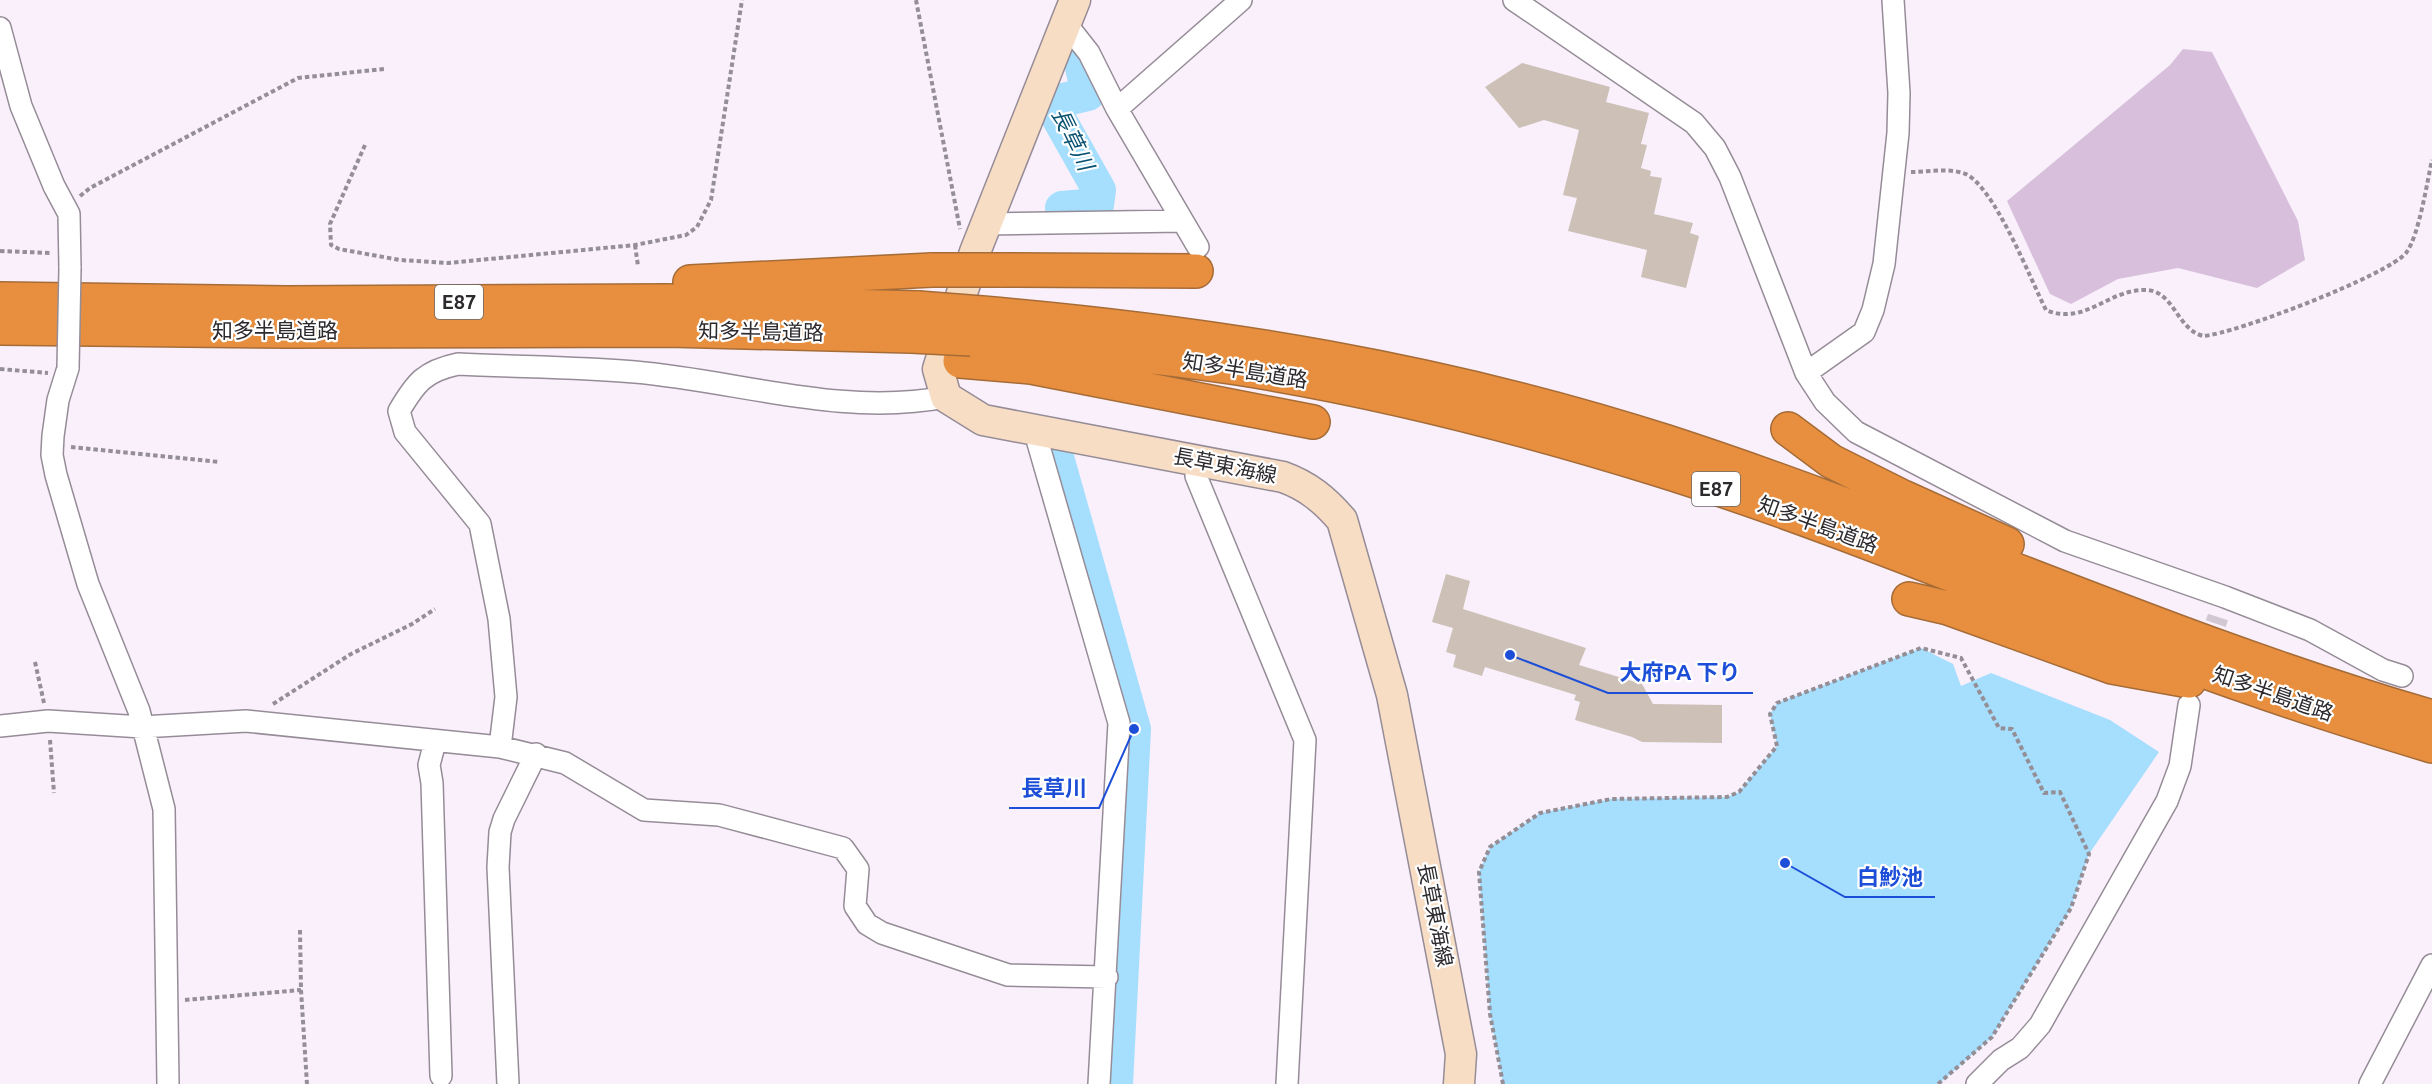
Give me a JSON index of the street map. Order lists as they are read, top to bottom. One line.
{"streets":{"highway":["E87","知多半島道路"],"main road":["長草東海線"]},"water":["長草川"],"places":["大府PA 下り","長草川","白魦池"]}
